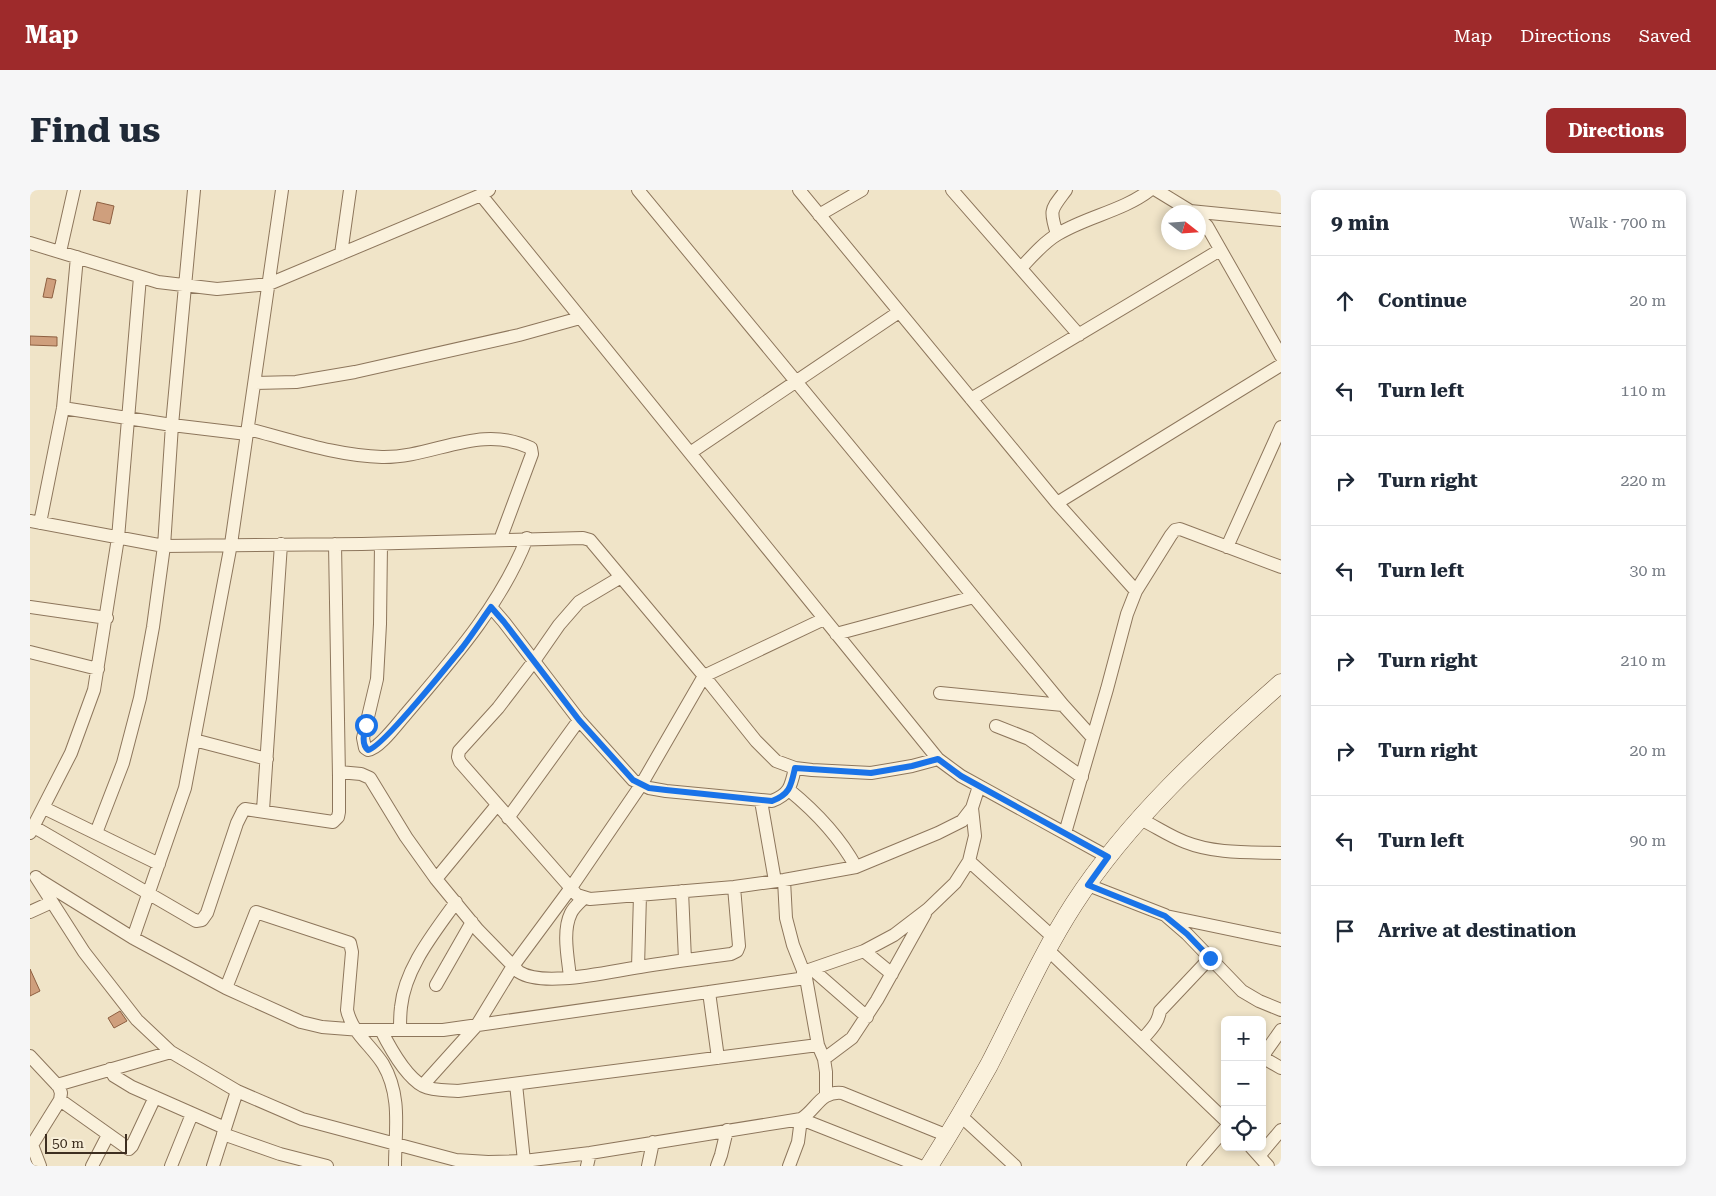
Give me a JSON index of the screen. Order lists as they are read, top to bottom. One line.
{"scale_bar":"50 m","north":"right","page":{"header":"Map","nav":["Map","Directions","Saved"],"buttons":"Directions","title":"Find us","heading":["9 min","Walk · 700 m"],"list":[["Continue","20 m"],["Turn left","110 m"],["Turn right","220 m"],["Turn left","30 m"],["Turn right","210 m"],["Turn right","20 m"],["Turn left","90 m"],"Arrive at destination"],"map_buttons":["+","−"],"scale":"50 m"}}
